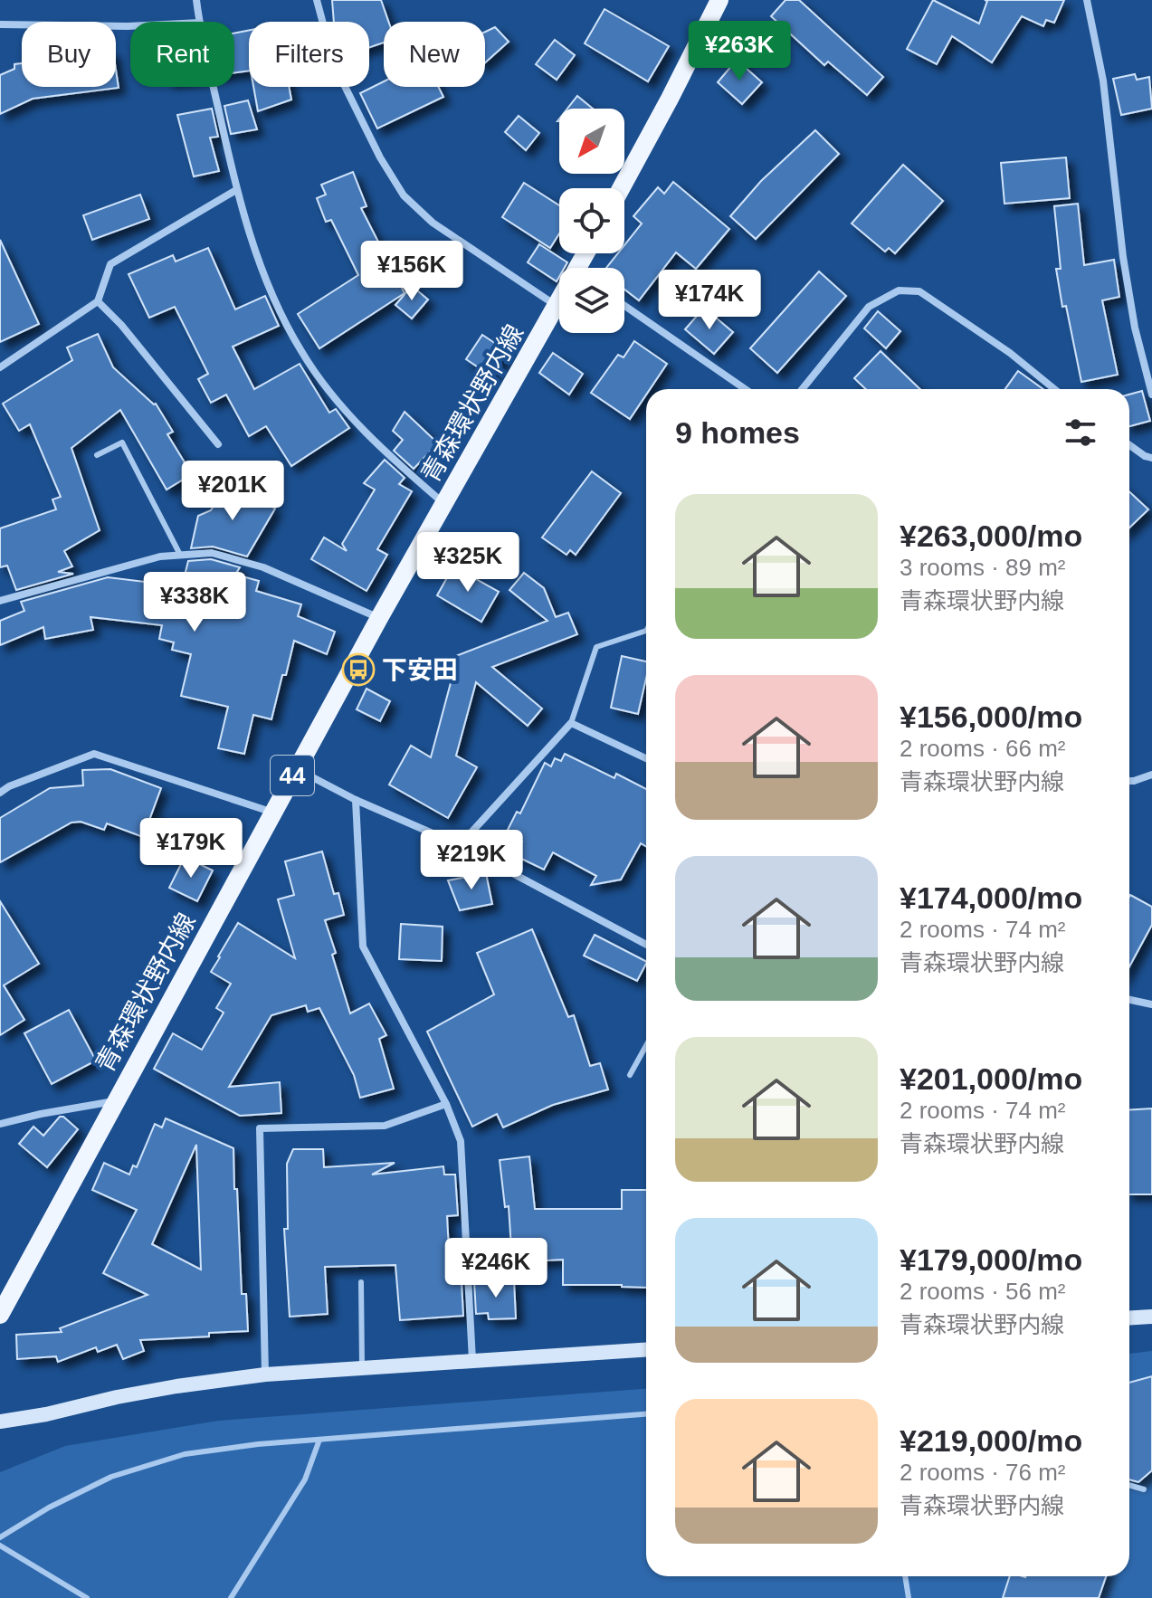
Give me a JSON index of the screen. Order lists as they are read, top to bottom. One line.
{"streets":{"main road":["青森環状野内線","44"]},"places":{"bus stop":["下安田"]},"north":"bottom left","page":{"price":["¥263K","¥156K","¥174K","¥201K","¥325K","¥338K","¥179K","¥219K","¥246K"],"chip":["Buy","Rent","Filters","New"],"heading":"9 homes","list":[{"name":"¥263,000/mo","note":"3 rooms · 89 m² · 青森環状野内線"},{"name":"¥156,000/mo","note":"2 rooms · 66 m² · 青森環状野内線"},{"name":"¥174,000/mo","note":"2 rooms · 74 m² · 青森環状野内線"},{"name":"¥201,000/mo","note":"2 rooms · 74 m² · 青森環状野内線"},{"name":"¥179,000/mo","note":"2 rooms · 56 m² · 青森環状野内線"},{"name":"¥219,000/mo","note":"2 rooms · 76 m² · 青森環状野内線"}]}}
